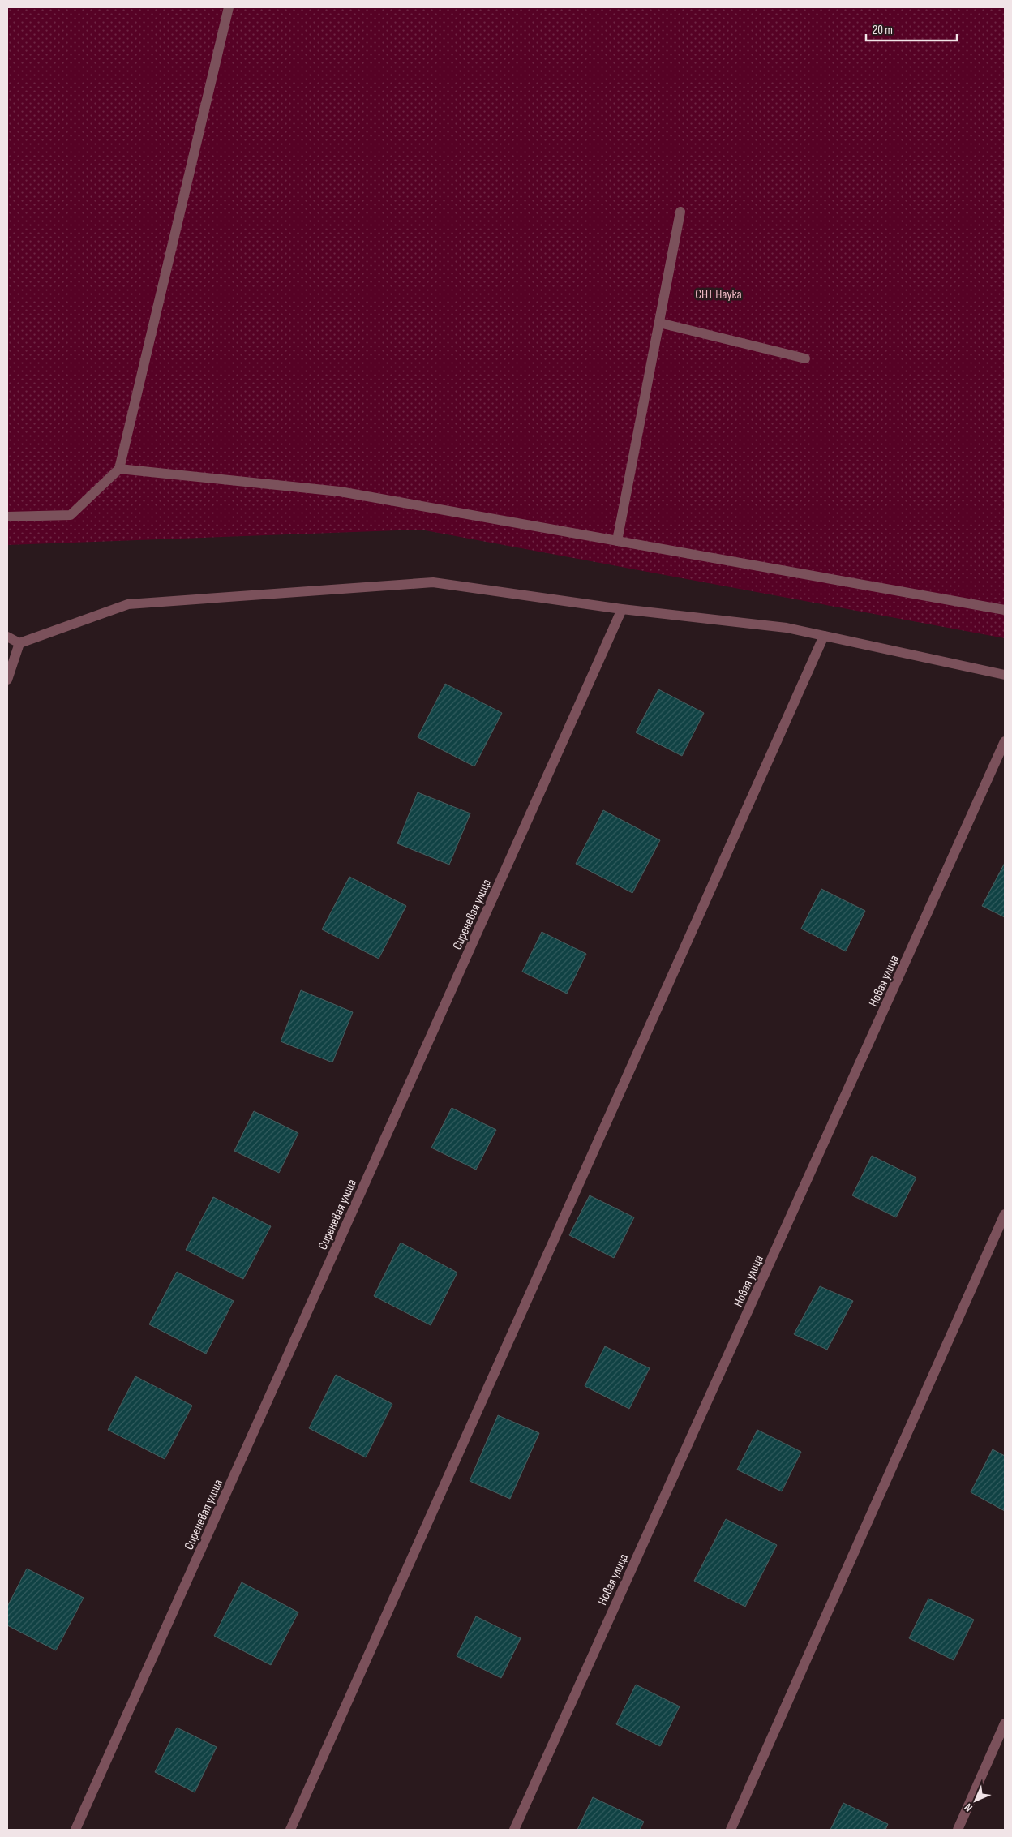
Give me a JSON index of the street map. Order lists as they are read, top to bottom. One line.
{"streets":{"street":["Сиреневая улица","Новая улица"]},"parks":["СНТ Наука"],"scale_bar":"20 m","north":"bottom left"}
